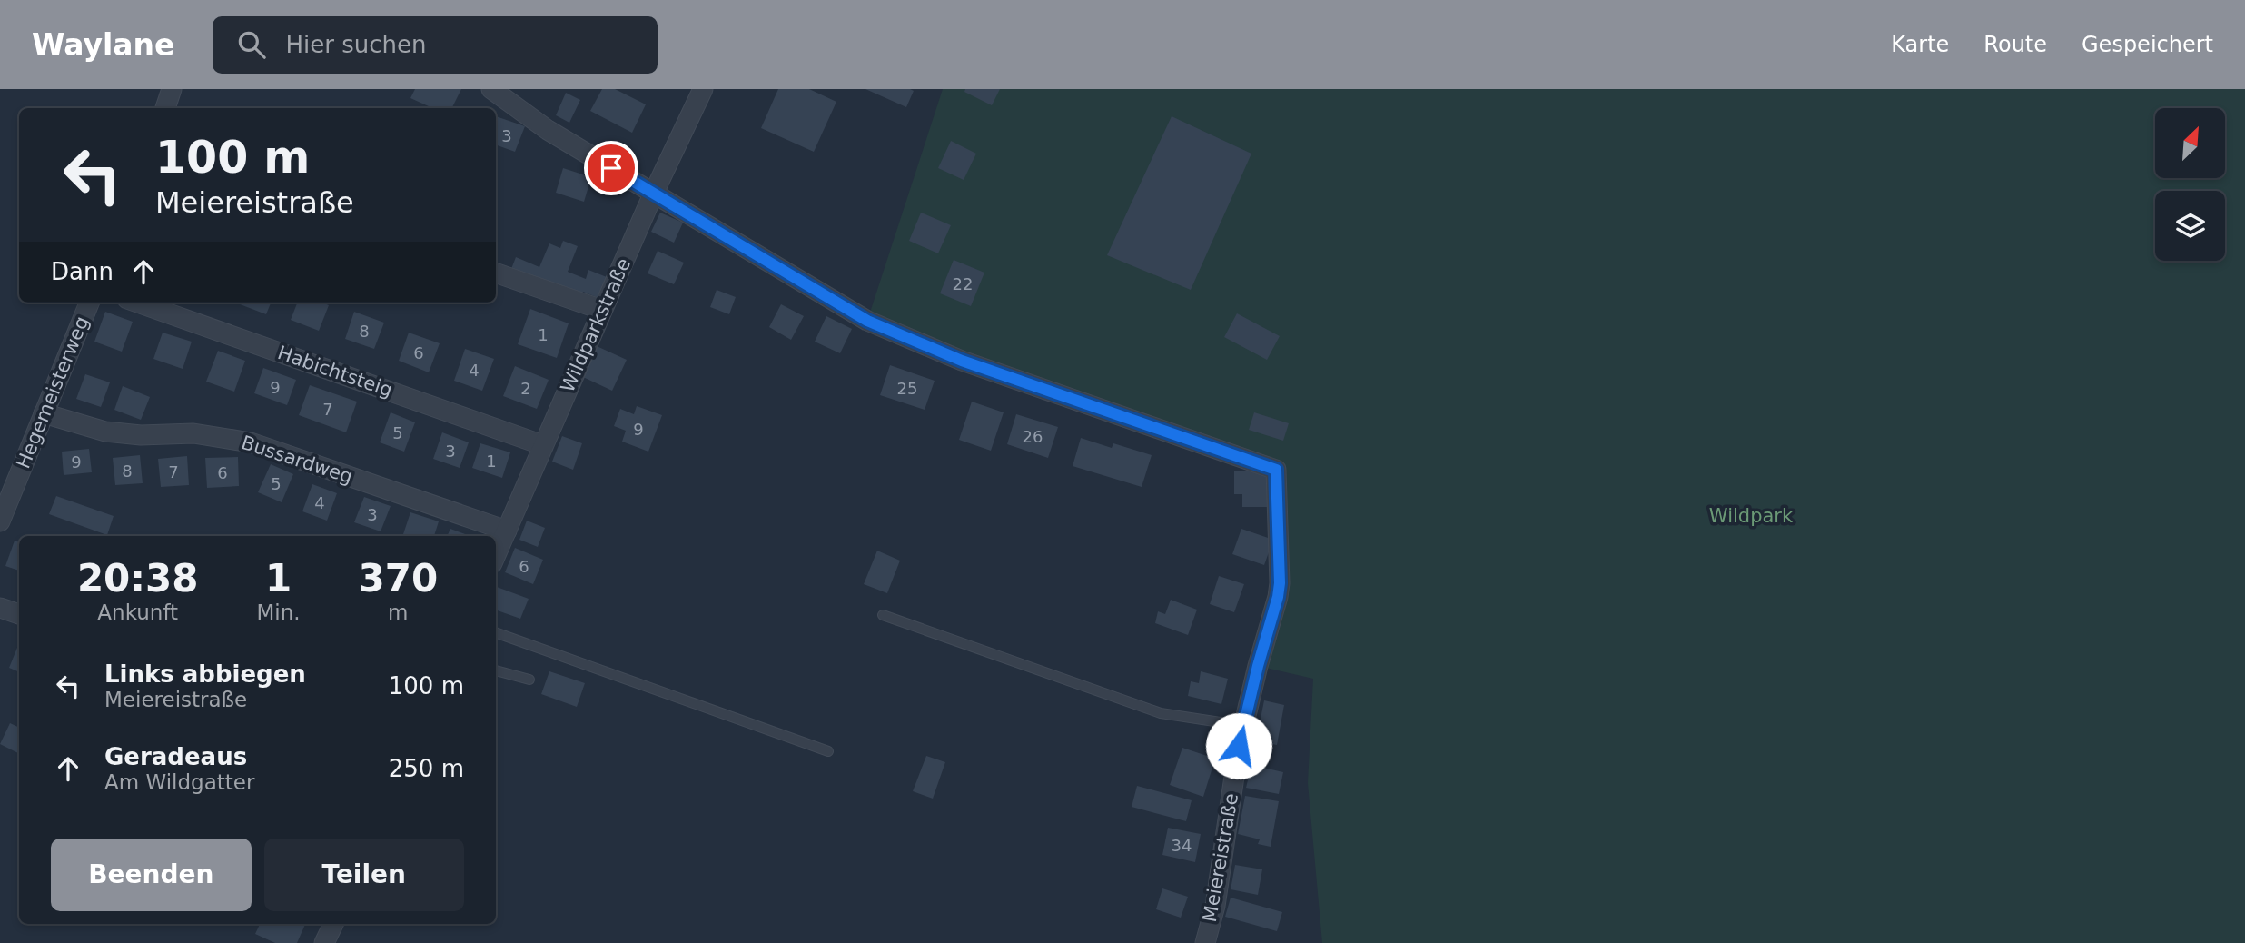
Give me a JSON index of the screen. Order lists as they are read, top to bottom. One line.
{"streets":{"street":["Wildparkstraße","Habichtsteig","Hegemeisterweg","Bussardweg","Meiereistraße"]},"crossings":[["Wildparkstraße","Habichtsteig"],["Wildparkstraße","Bussardweg"],["Wildparkstraße","Meiereistraße"],["Hegemeisterweg","Bussardweg"]],"parks":["Wildpark"],"house_numbers":["3","22","8","1","6","4","9","2","25","7","9","5","26","3","1","9","8","7","6","5","4","3","6","34"],"north":"top right","page":{"header":"Waylane","search":"Hier suchen","nav":["Karte","Route","Gespeichert"],"turn":["100 m","Meiereistraße"],"then":"Dann","eta":["20:38","Ankunft","1","Min.","370","m"],"list":[{"name":"Links abbiegen","note":"Meiereistraße","value":"100 m"},{"name":"Geradeaus","note":"Am Wildgatter","value":"250 m"}],"buttons":["Beenden","Teilen"]}}
